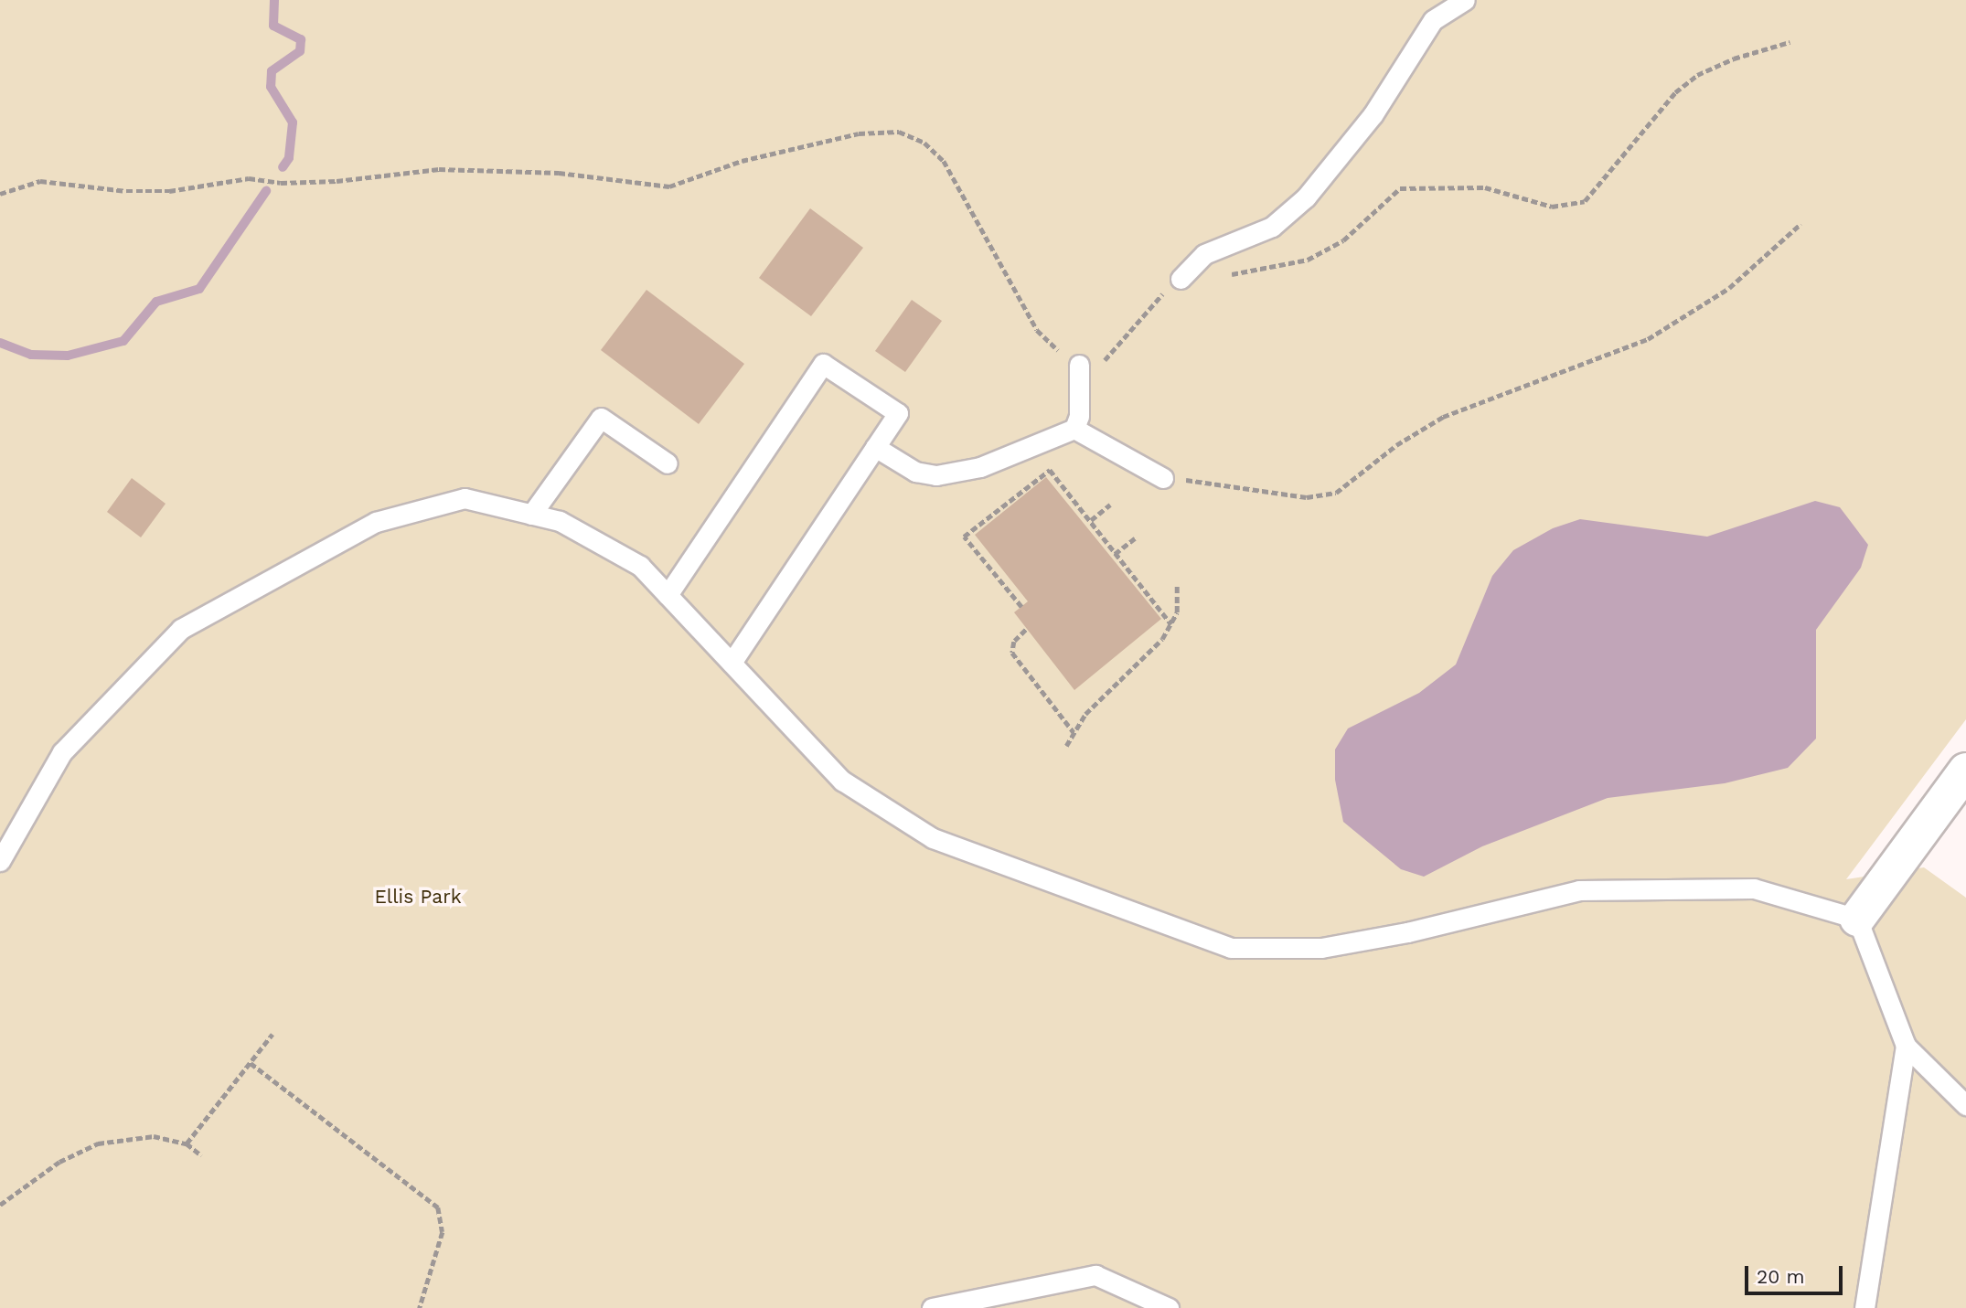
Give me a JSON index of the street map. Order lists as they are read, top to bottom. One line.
{"parks":["Ellis Park"],"scale_bar":"20 m"}
